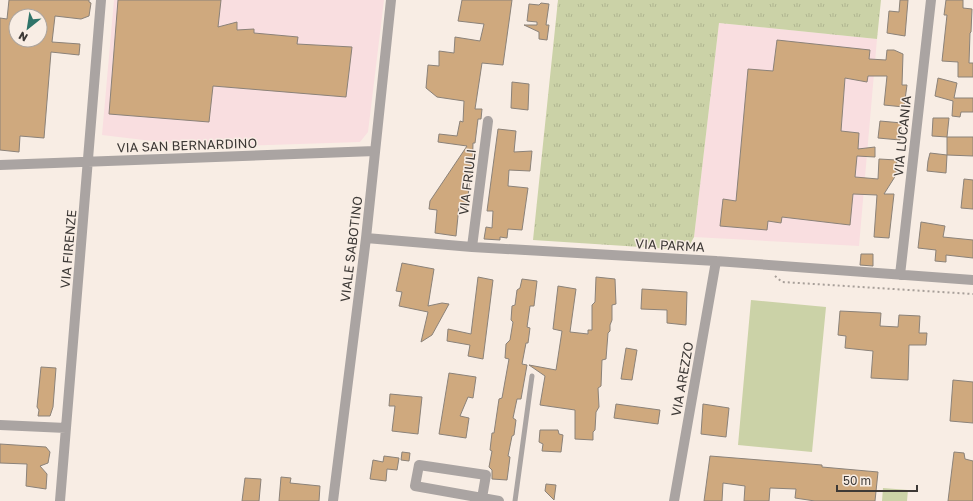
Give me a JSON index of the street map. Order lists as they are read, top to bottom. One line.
{"streets":{"street":["VIA LUCANIA","VIA SAN BERNARDINO","VIA FRIULI","VIA PARMA","VIA FIRENZE","VIALE SABOTINO","VIA AREZZO"]},"crossings":[["VIA LUCANIA","VIA PARMA"],["VIA SAN BERNARDINO","VIA FIRENZE"],["VIA SAN BERNARDINO","VIALE SABOTINO"],["VIA FRIULI","VIA PARMA"],["VIA PARMA","VIALE SABOTINO"],["VIA PARMA","VIA AREZZO"]],"scale_bar":"50 m","north":"bottom left"}
